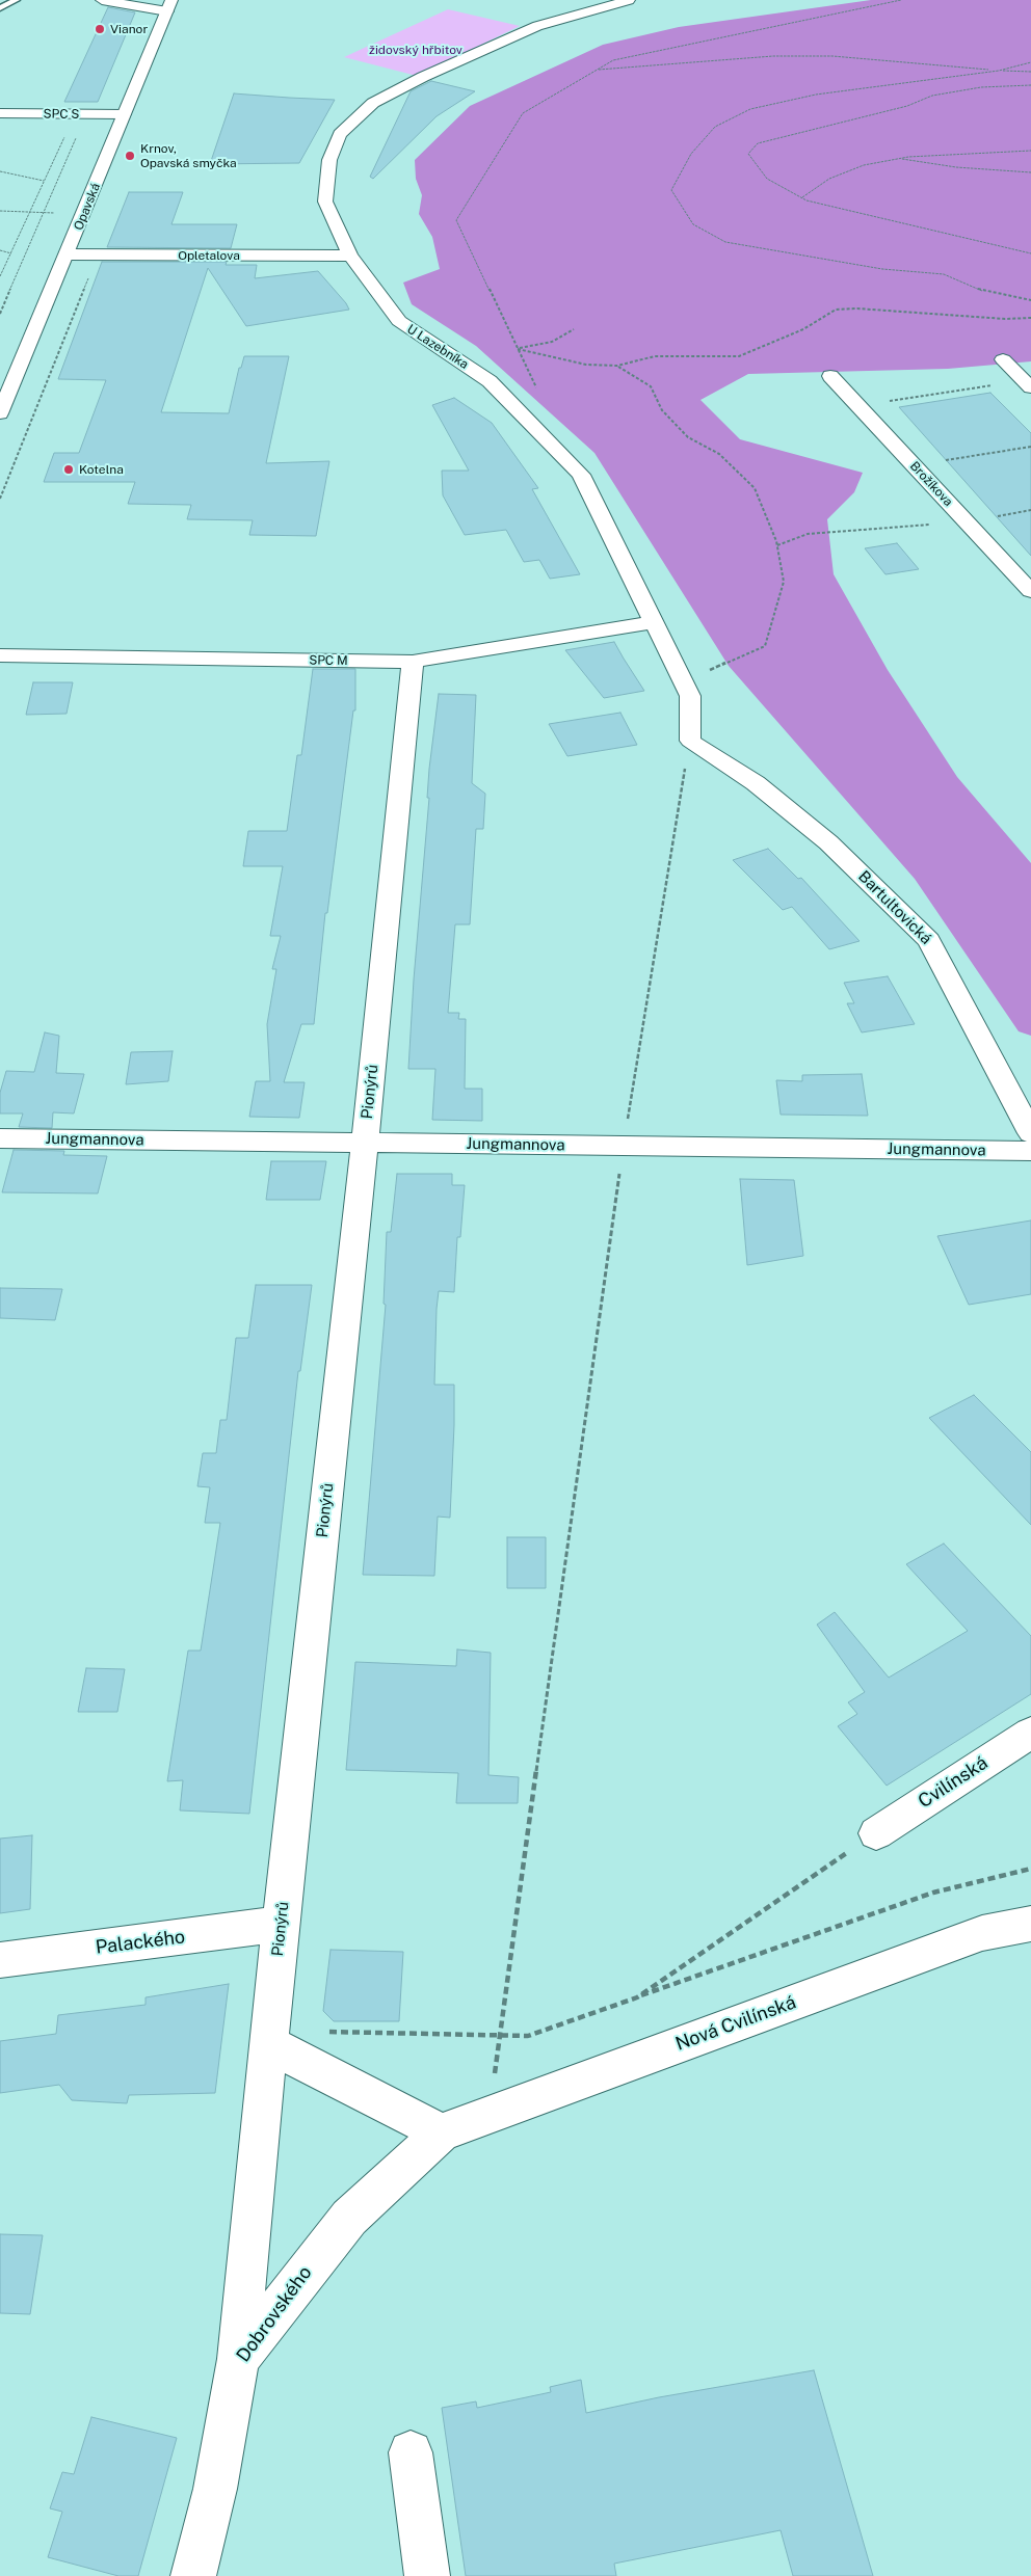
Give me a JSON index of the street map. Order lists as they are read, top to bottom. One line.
{"streets":{"street":["SPC S","Opavská","Opletalova","U Lazebníka","Brožíkova","SPC M","Bartultovická","Pionýrů","Jungmannova","Cvilínská","Palackého","Nová Cvilínská","Dobrovského"]},"crossings":[["SPC S","Opavská"],["Opavská","Opletalova"],["Opletalova","U Lazebníka"],["U Lazebníka","SPC M"],["U Lazebníka","Bartultovická"],["SPC M","Pionýrů"],["Pionýrů","Jungmannova"],["Pionýrů","Palackého"],["Pionýrů","Dobrovského"],["Nová Cvilínská","Dobrovského"]],"parks":["židovský hřbitov"],"places":["Vianor","Krnov, Opavská smyčka","Kotelna"]}
